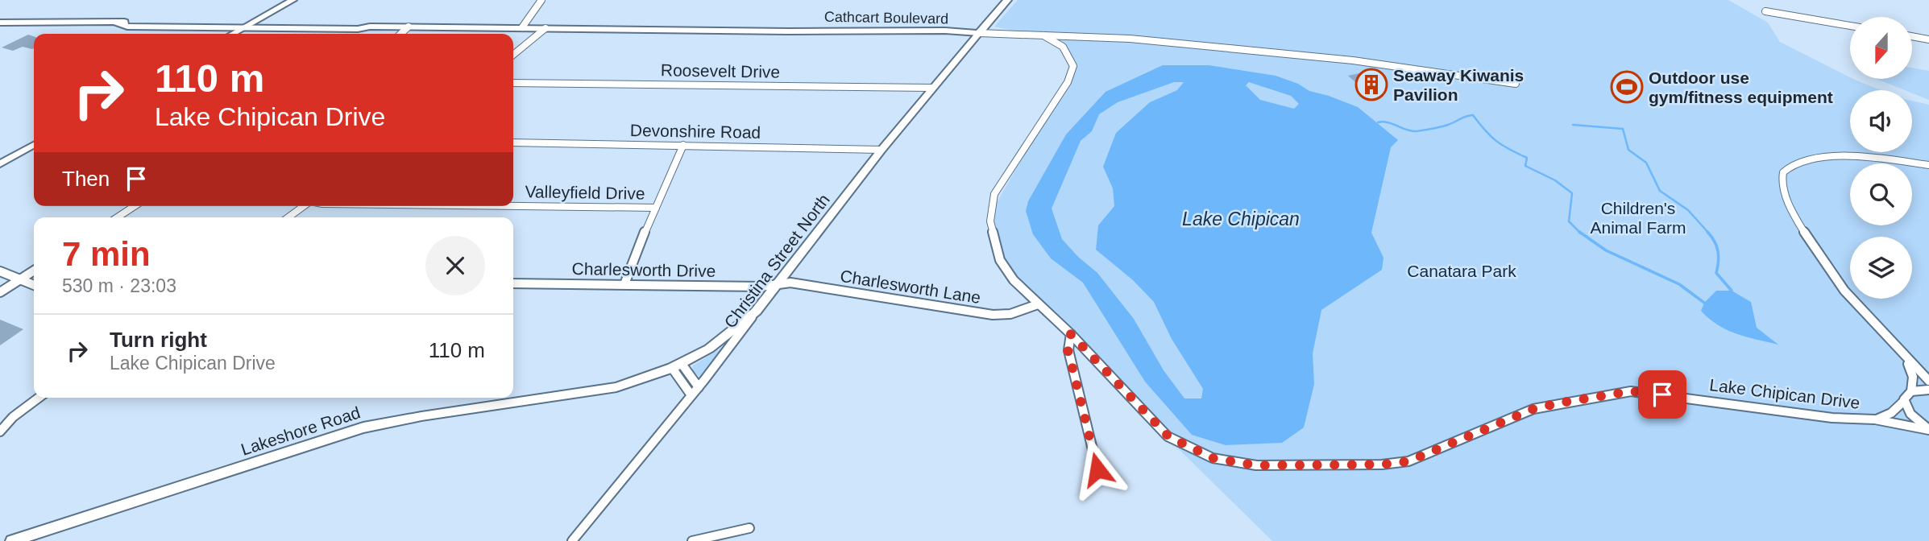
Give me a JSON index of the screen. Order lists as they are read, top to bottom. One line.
{"streets":{"main road":["Cathcart Boulevard","Christina Street North"],"street":["Roosevelt Drive","Devonshire Road","Valleyfield Drive","Charlesworth Drive","Charlesworth Lane","Lake Chipican Drive","Lakeshore Road"]},"crossings":[["Cathcart Boulevard","Christina Street North"],["Roosevelt Drive","Christina Street North"],["Devonshire Road","Christina Street North"],["Christina Street North","Charlesworth Drive"],["Christina Street North","Charlesworth Lane"],["Christina Street North","Lakeshore Road"],["Charlesworth Drive","Charlesworth Lane"],["Charlesworth Lane","Lake Chipican Drive"]],"water":["Lake Chipican"],"parks":["Children's Animal Farm","Canatara Park"],"places":{"building":["Seaway Kiwanis Pavilion"],"sports":["Outdoor use gym/fitness equipment"]},"north":"bottom","page":{"turn":["110 m","Lake Chipican Drive"],"then":"Then","heading":["7 min","530 m · 23:03"],"list":[{"name":"Turn right","note":"Lake Chipican Drive","value":"110 m"}]}}
